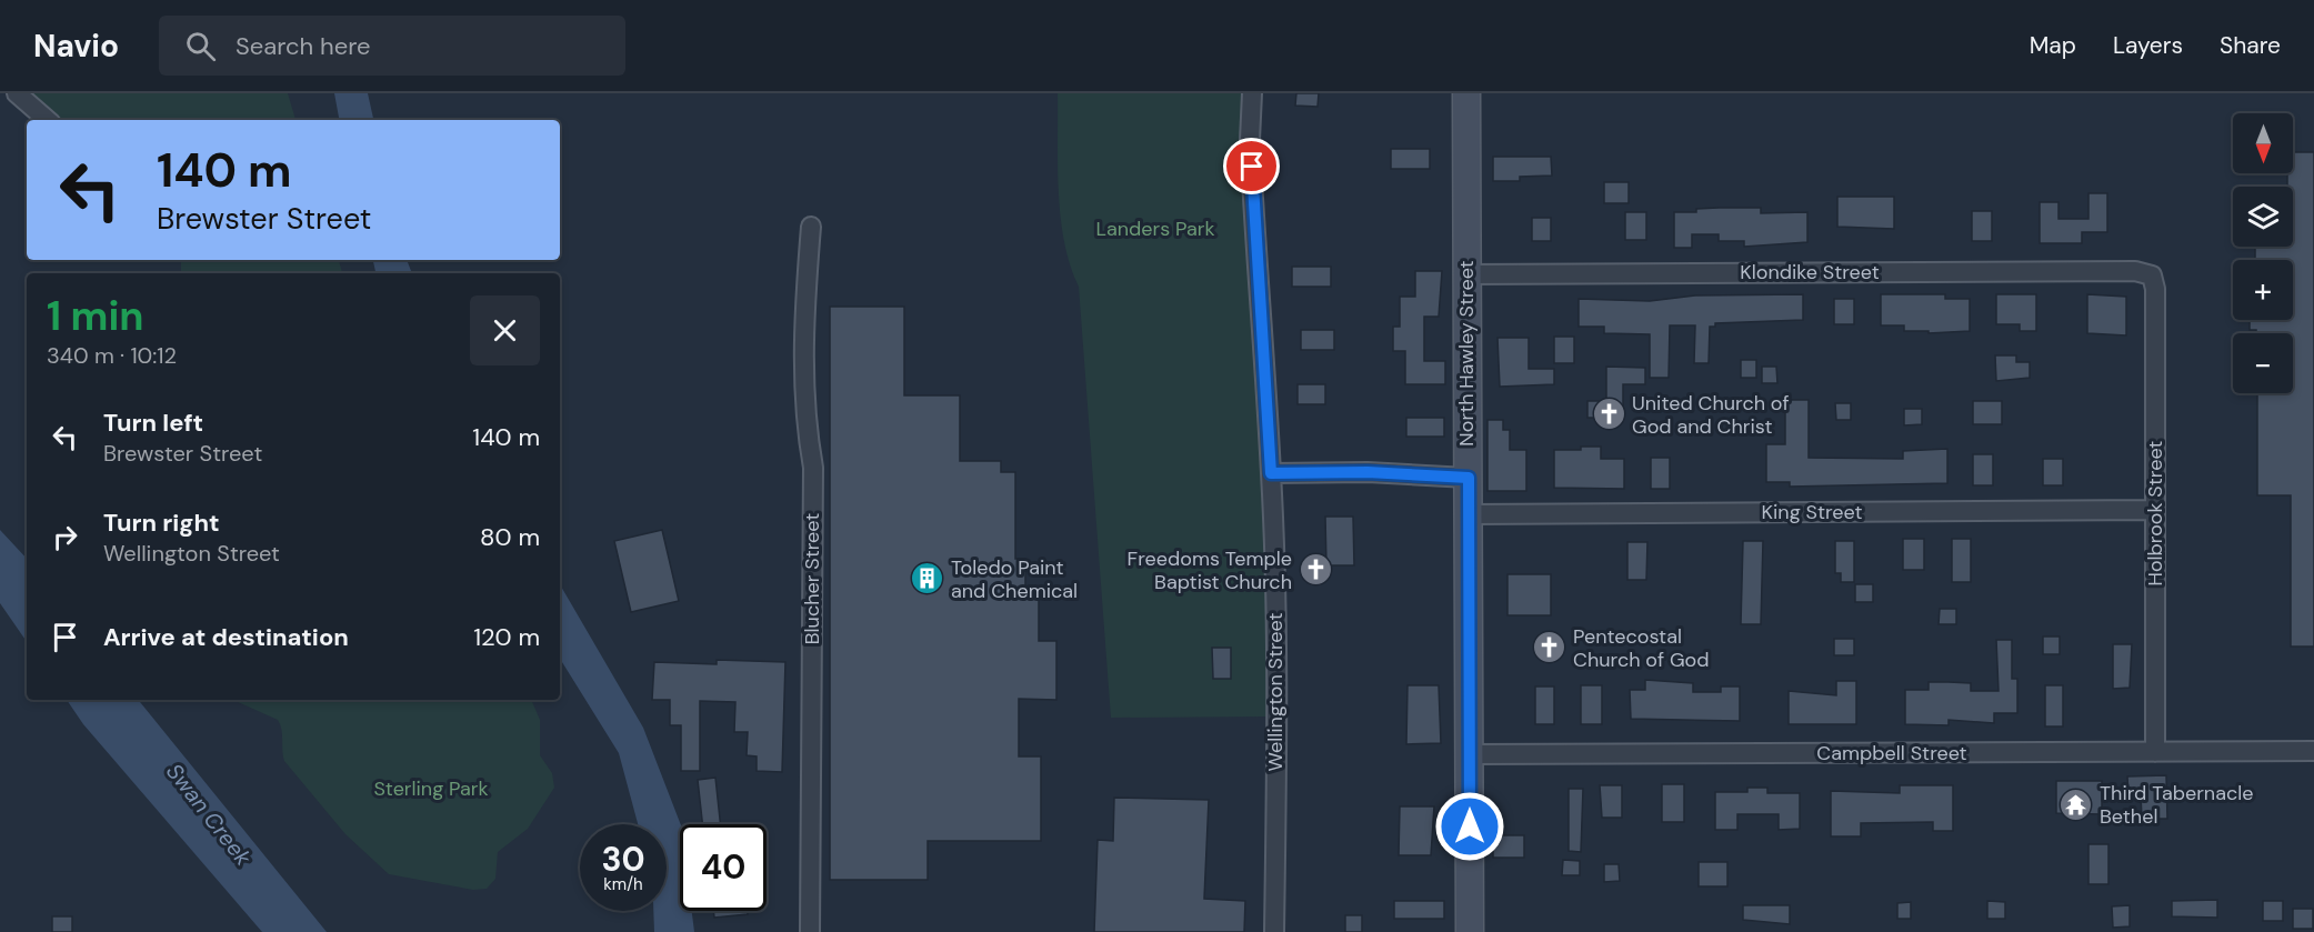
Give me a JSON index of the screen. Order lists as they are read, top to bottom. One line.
{"streets":{"street":["Klondike Street","North Hawley Street","King Street","Holbrook Street","Blucher Street","Wellington Street","Campbell Street"]},"crossings":[["Klondike Street","North Hawley Street"],["Klondike Street","Holbrook Street"],["North Hawley Street","King Street"],["North Hawley Street","Campbell Street"],["King Street","Holbrook Street"],["Holbrook Street","Campbell Street"]],"water":["Swan Creek"],"parks":["Landers Park","Sterling Park"],"places":{"church":["United Church of God and Christ","Freedoms Temple Baptist Church","Pentecostal Church of God"],"building":["Toledo Paint and Chemical"],"temple":["Third Tabernacle Bethel"]},"north":"bottom","page":{"header":"Navio","search":"Search here","nav":["Map","Layers","Share"],"map_buttons":["+","−"],"turn":["140 m","Brewster Street"],"heading":["1 min","340 m · 10:12"],"list":[{"name":"Turn left","note":"Brewster Street","value":"140 m"},{"name":"Turn right","note":"Wellington Street","value":"80 m"},{"name":"Arrive at destination","value":"120 m"}],"speed":"30 km/h","limit":"40"}}
